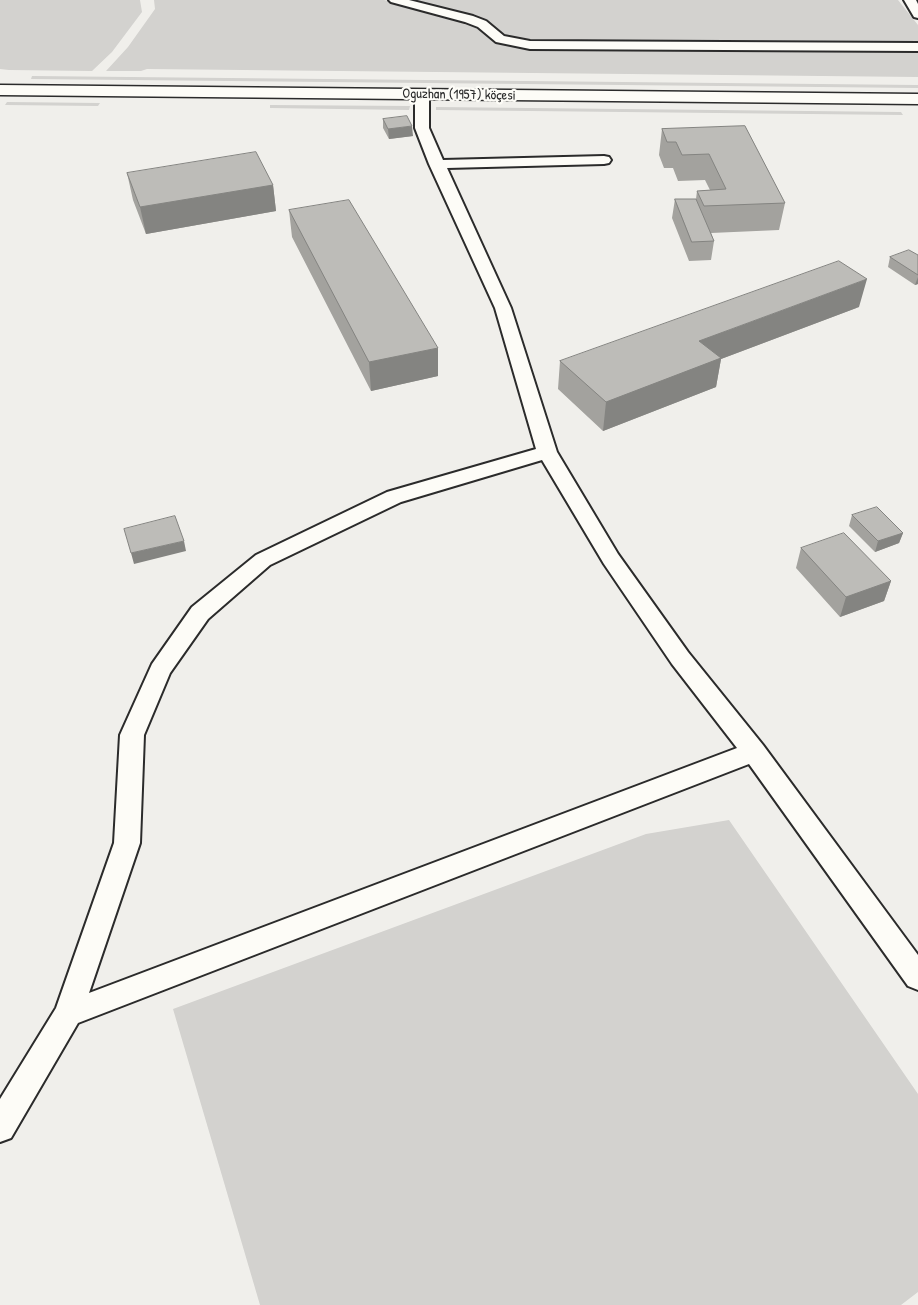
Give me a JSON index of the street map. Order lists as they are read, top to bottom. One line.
{"streets":{"main road":["Oguzhan (1957) köçesi"]}}
